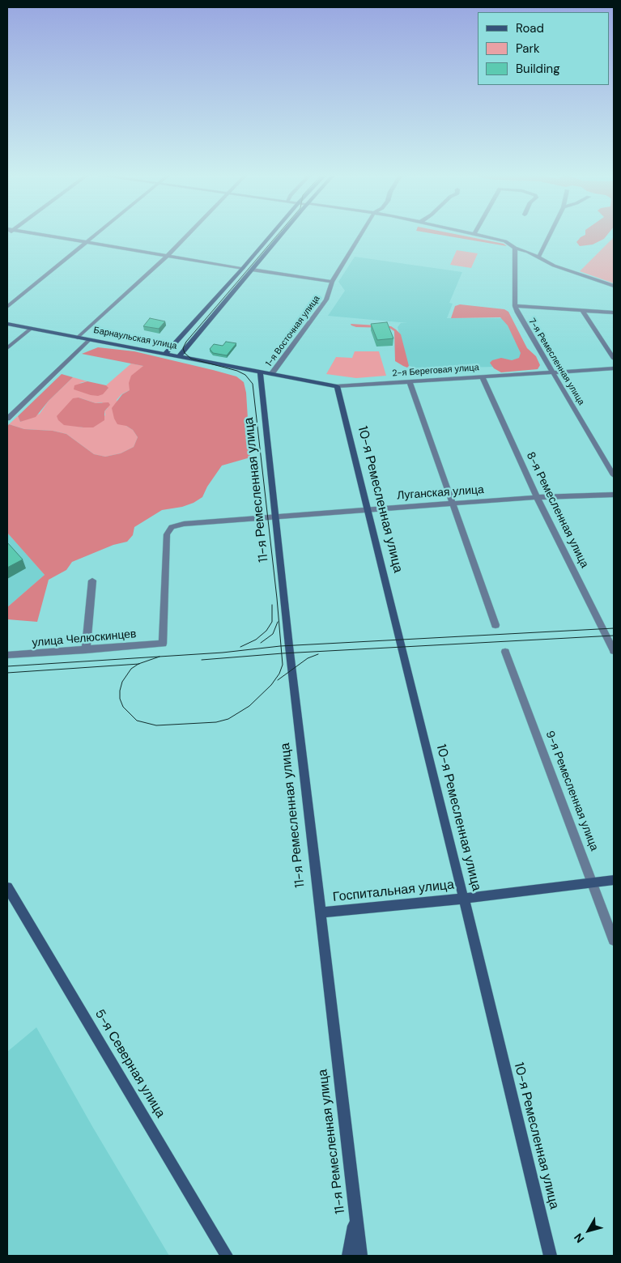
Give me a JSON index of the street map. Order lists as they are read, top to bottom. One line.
{"streets":{"main road":["Барнаульская улица","2-я Береговая улица","11-я Ремесленная улица","10-я Ремесленная улица","Госпитальная улица","5-я Северная улица"],"street":["1-я Восточная улица","7-я Ремесленная улица","Луганская улица","8-я Ремесленная улица","улица Челюскинцев","9-я Ремесленная улица"]},"crossings":[["1-я Восточная улица","2-я Береговая улица"],["Барнаульская улица","2-я Береговая улица"],["Барнаульская улица","11-я Ремесленная улица"],["7-я Ремесленная улица","2-я Береговая улица"],["2-я Береговая улица","11-я Ремесленная улица"],["2-я Береговая улица","10-я Ремесленная улица"],["2-я Береговая улица","8-я Ремесленная улица"],["11-я Ремесленная улица","Луганская улица"],["11-я Ремесленная улица","Госпитальная улица"],["Луганская улица","10-я Ремесленная улица"],["Луганская улица","8-я Ремесленная улица"],["Луганская улица","улица Челюскинцев"],["10-я Ремесленная улица","Госпитальная улица"],["9-я Ремесленная улица","Госпитальная улица"]],"legend":["Road","Park","Building"],"north":"bottom left"}
